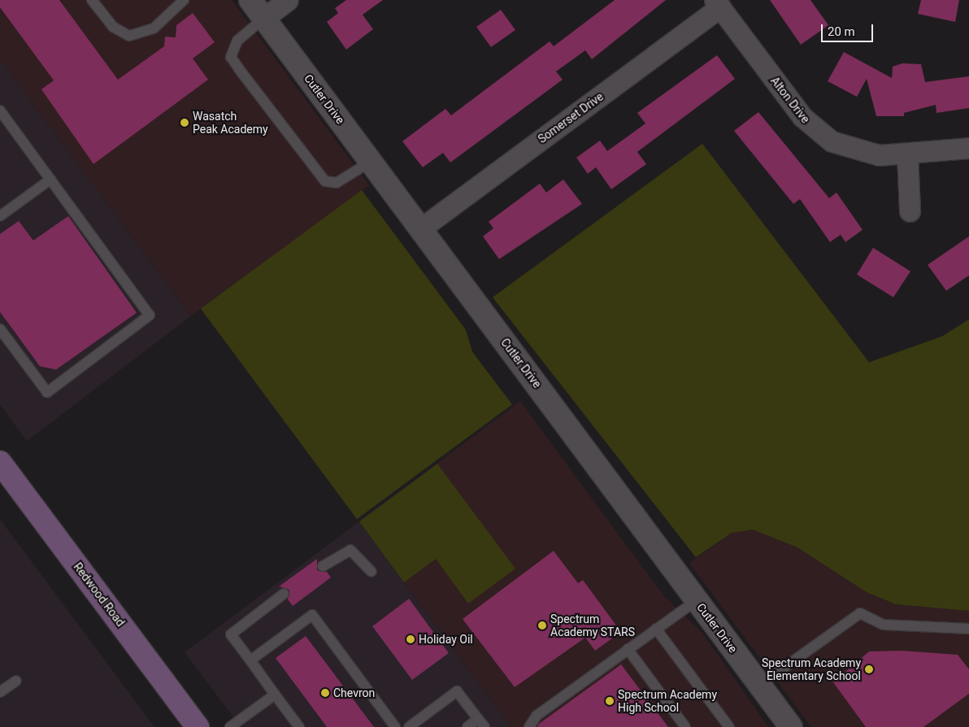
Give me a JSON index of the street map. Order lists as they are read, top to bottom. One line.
{"streets":{"main road":["Redwood Road"],"street":["Cutler Drive","Alton Drive","Somerset Drive"]},"crossings":[["Cutler Drive","Somerset Drive"],["Alton Drive","Somerset Drive"]],"places":["Wasatch Peak Academy","Spectrum Academy STARS","Holiday Oil","Spectrum Academy Elementary School","Chevron","Spectrum Academy High School"],"scale_bar":"20 m"}
